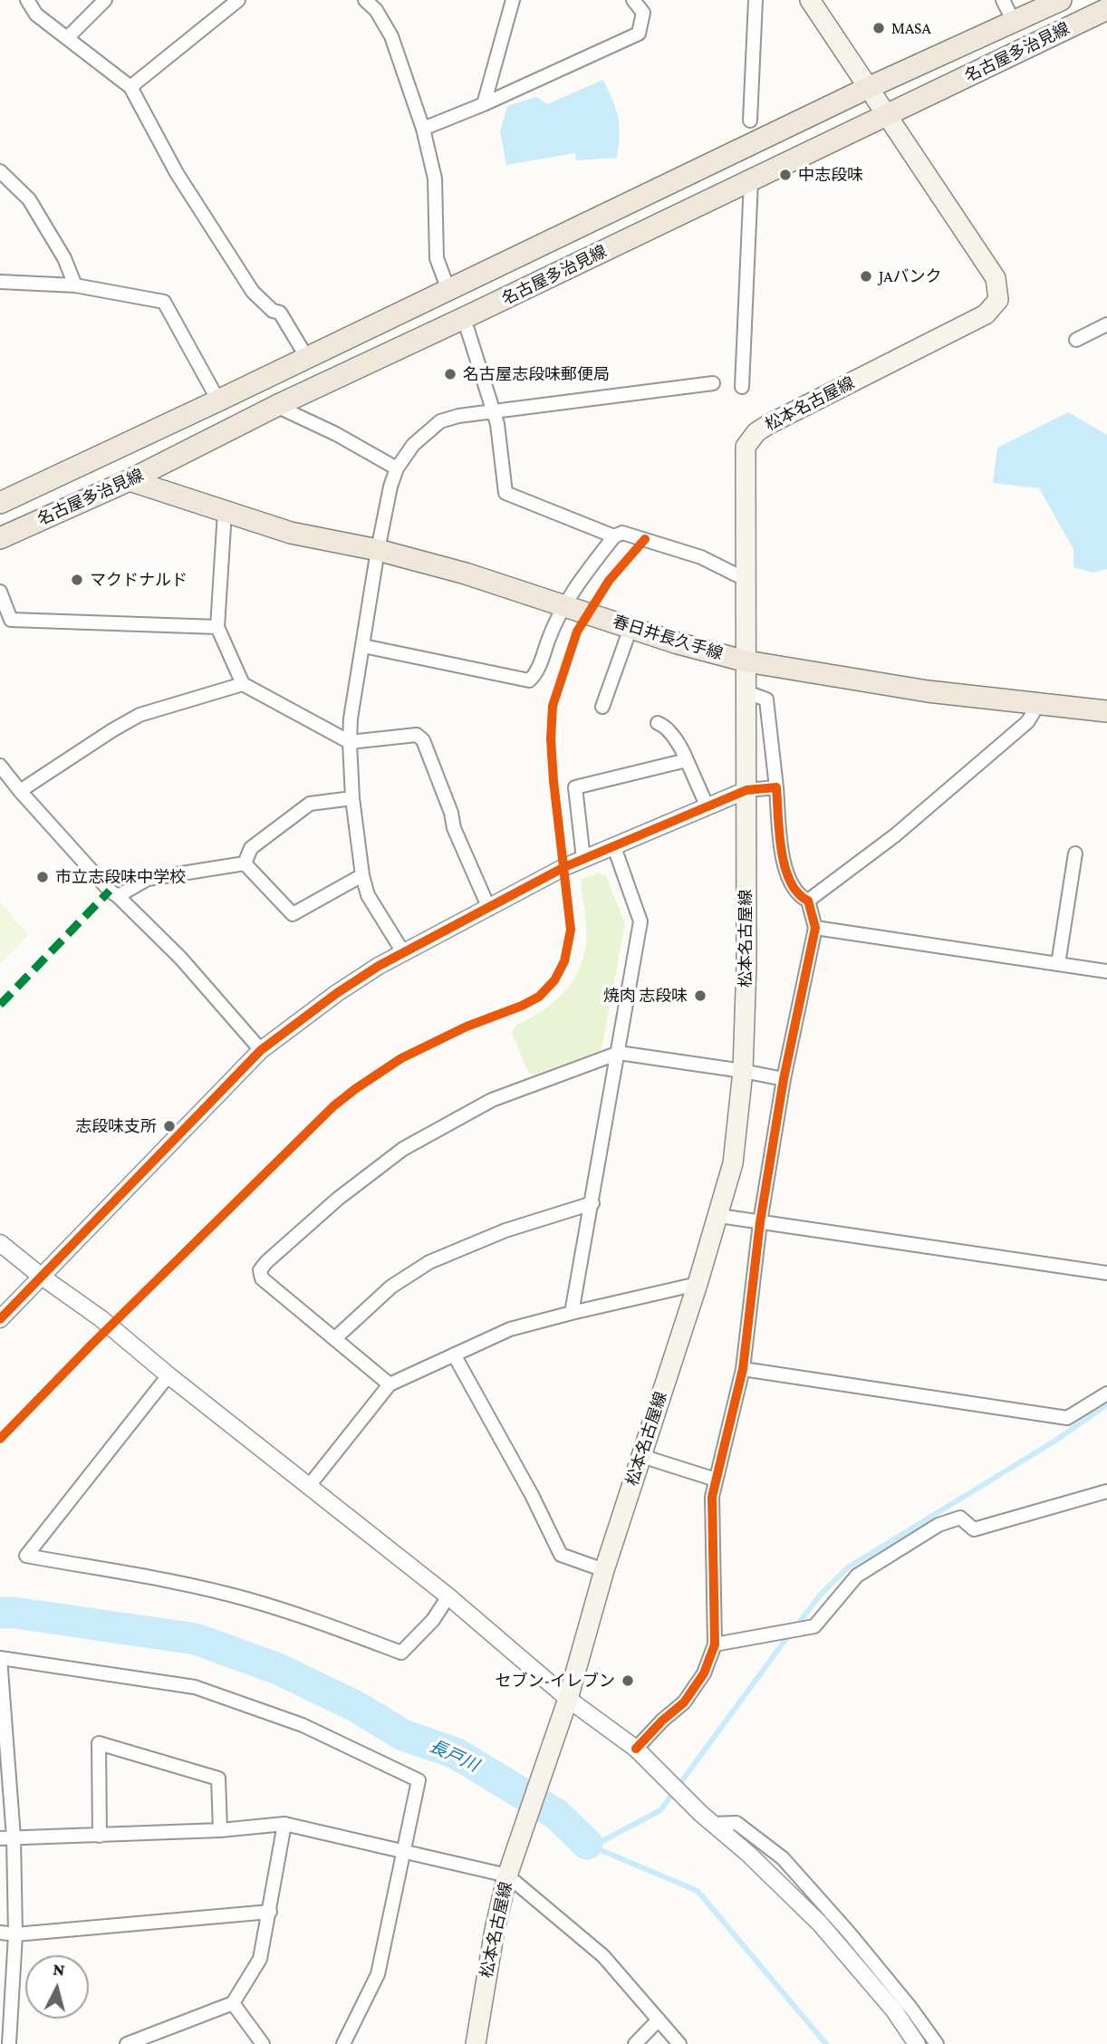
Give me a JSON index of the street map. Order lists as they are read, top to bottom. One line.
{"streets":{"main road":["名古屋多治見線","松本名古屋線","春日井長久手線"]},"crossings":[["名古屋多治見線","松本名古屋線"],["名古屋多治見線","春日井長久手線"],["松本名古屋線","春日井長久手線"]],"water":["長戸川"],"places":["MASA","中志段味","JAバンク","名古屋志段味郵便局","マクドナルド","市立志段味中学校","焼肉 志段味","志段味支所","セブン-イレブン"],"north":"top"}
